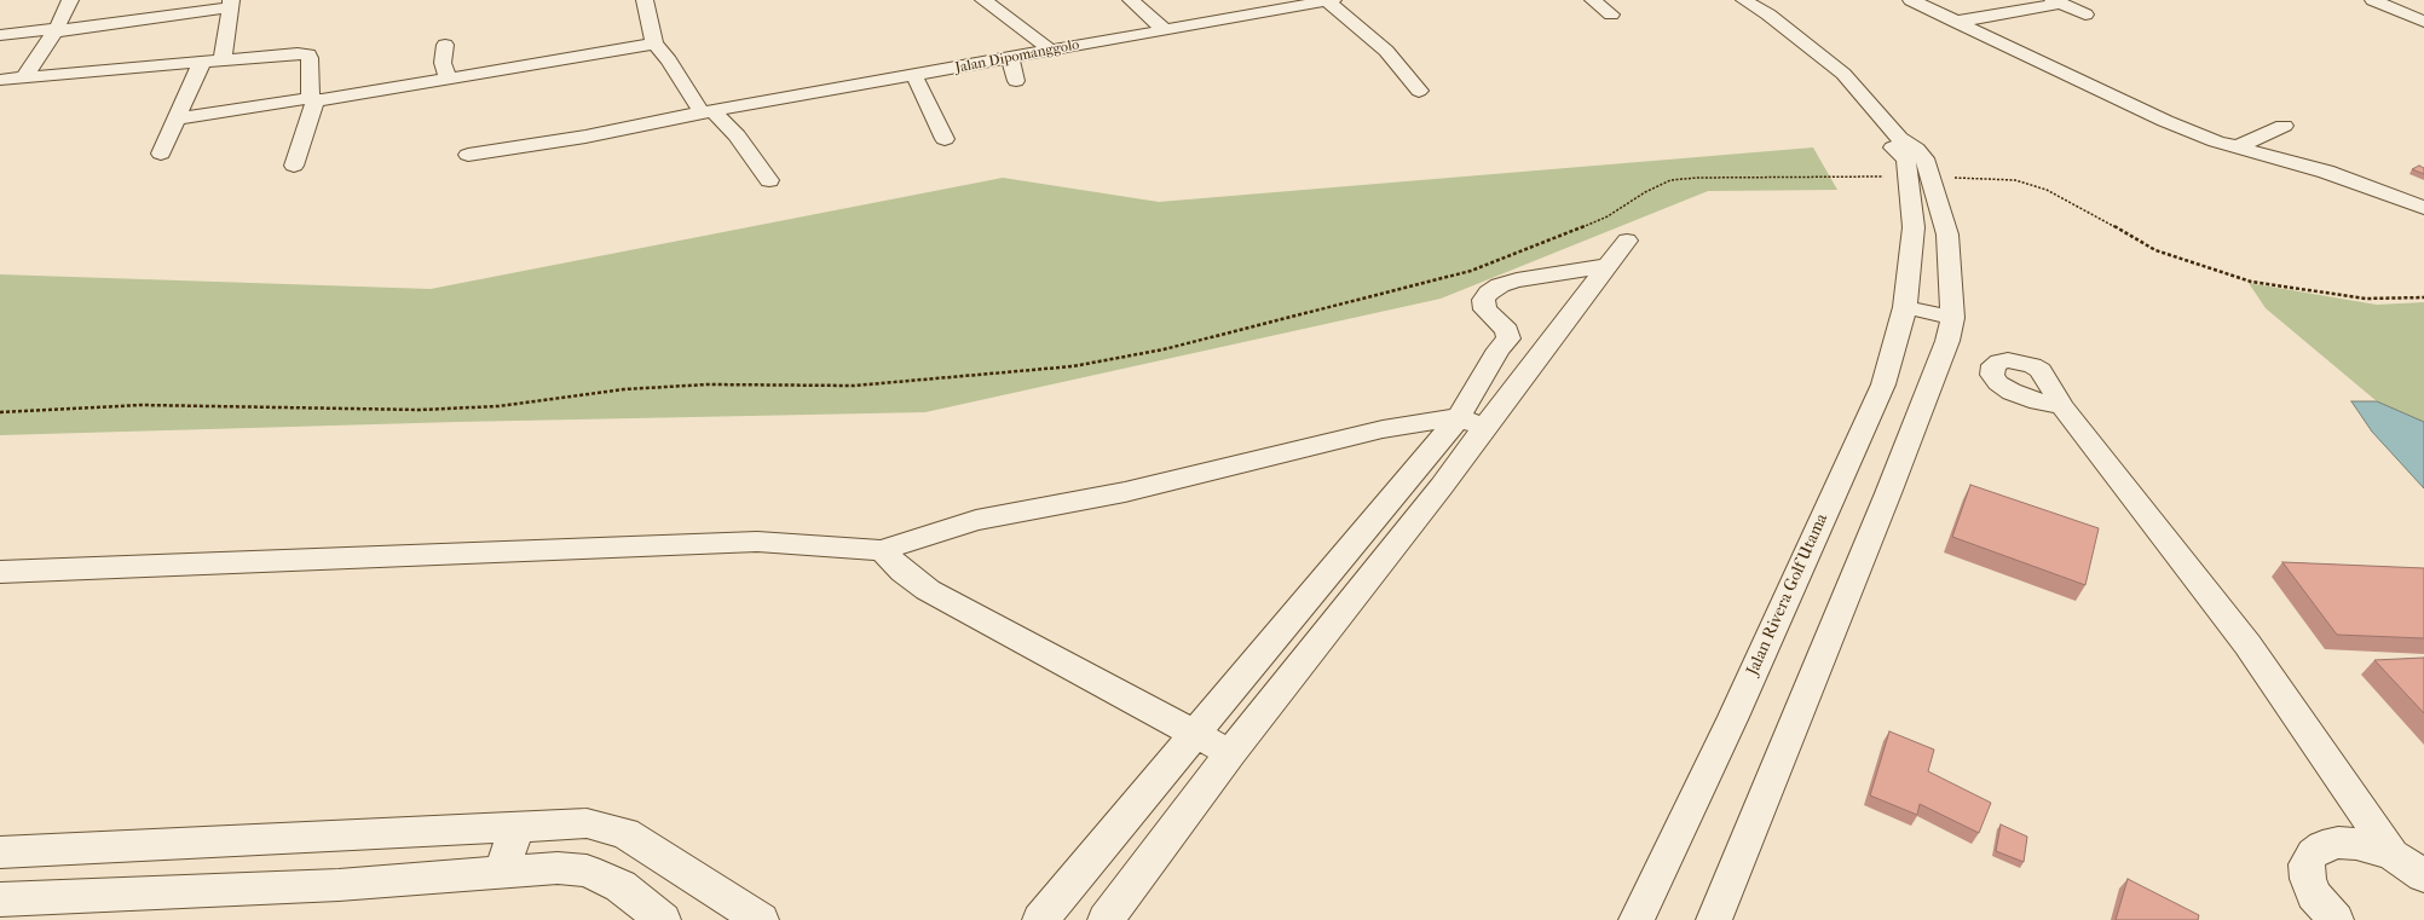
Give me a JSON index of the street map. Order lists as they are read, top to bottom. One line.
{"streets":{"street":["Jalan Dipomanggolo","Jalan Rivera Golf Utama"]}}
